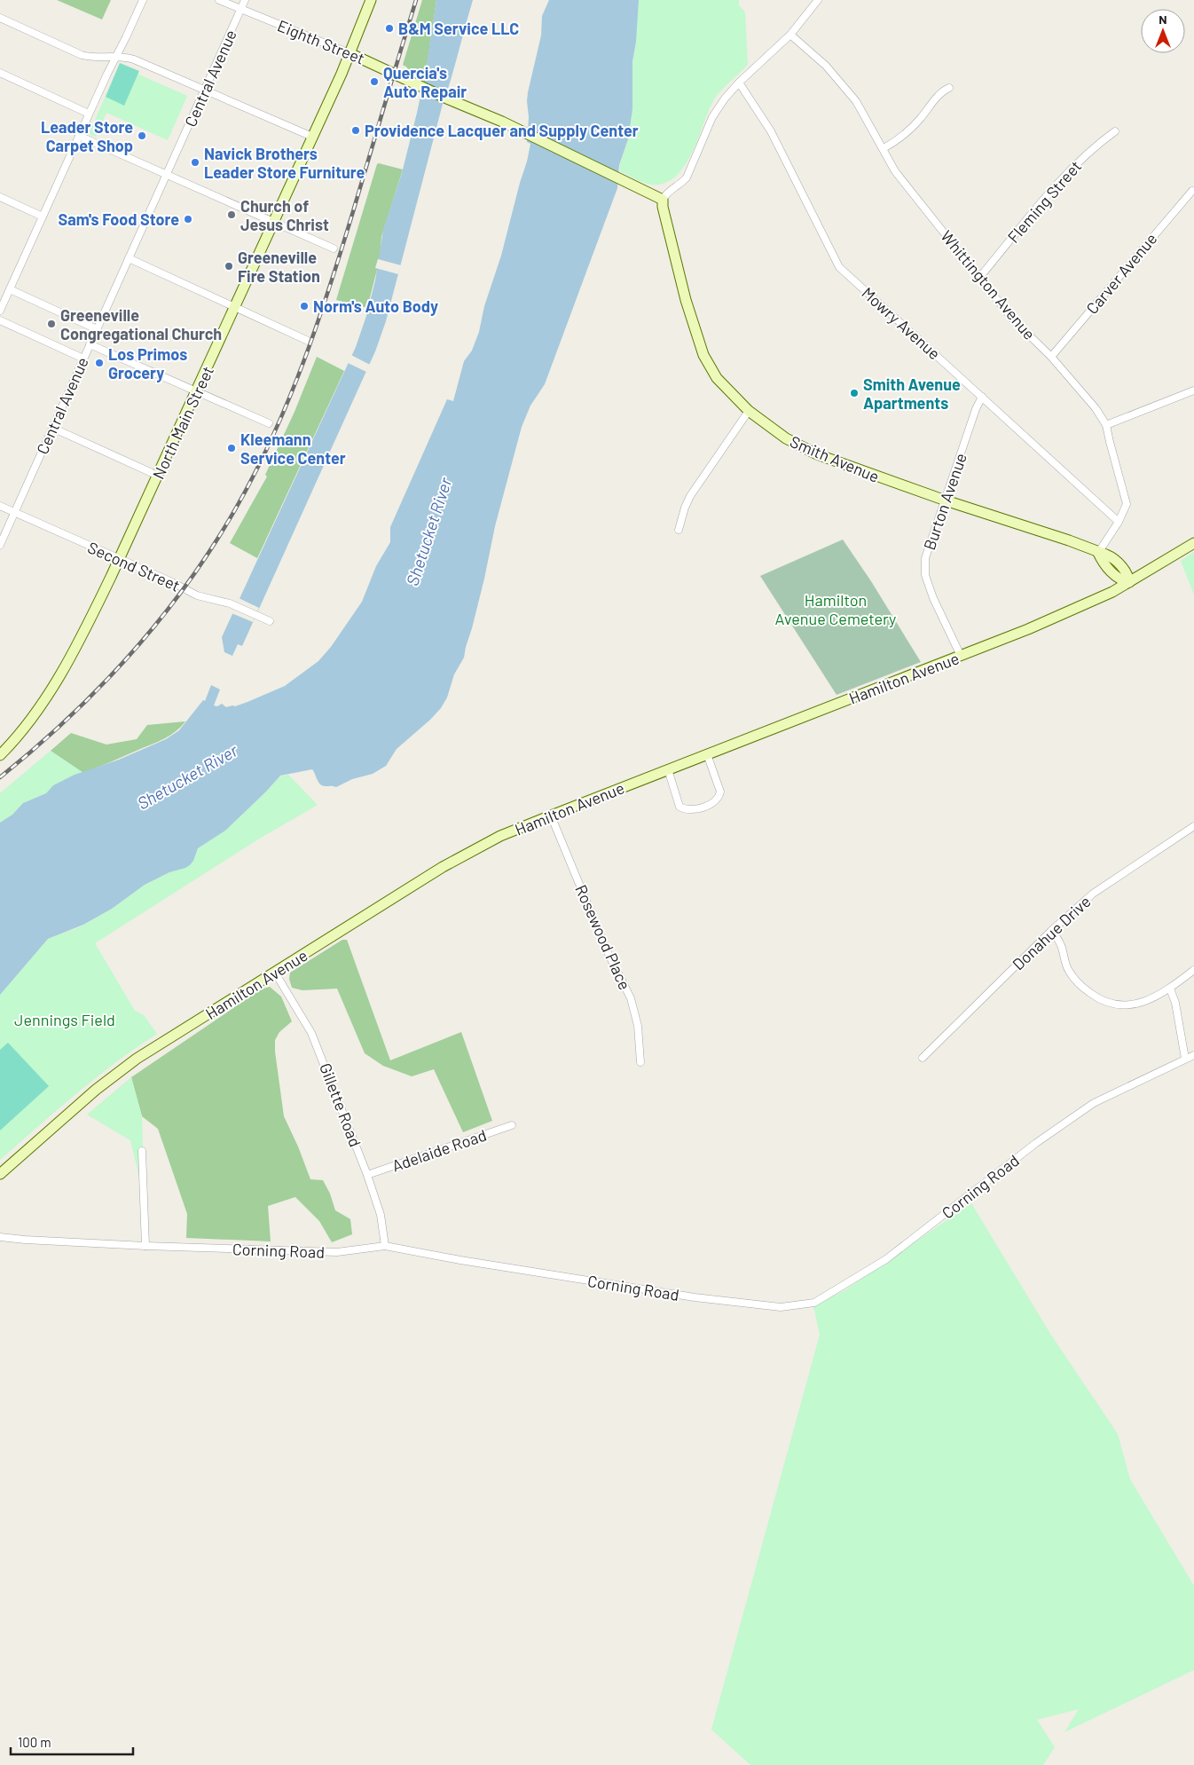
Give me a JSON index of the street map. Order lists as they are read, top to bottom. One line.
{"streets":{"main road":["Eighth Street","North Main Street","Smith Avenue","Hamilton Avenue"],"street":["Central Avenue","Fleming Street","Carver Avenue","Whittington Avenue","Mowry Avenue","Burton Avenue","Second Street","Donahue Drive","Rosewood Place","Gillette Road","Adelaide Road","Corning Road"]},"crossings":[["Eighth Street","Central Avenue"],["Eighth Street","North Main Street"],["Eighth Street","Smith Avenue"],["Central Avenue","Second Street"],["Fleming Street","Whittington Avenue"],["Carver Avenue","Whittington Avenue"],["Whittington Avenue","Mowry Avenue"],["Whittington Avenue","Smith Avenue"],["Mowry Avenue","Burton Avenue"],["North Main Street","Second Street"],["Smith Avenue","Burton Avenue"],["Smith Avenue","Hamilton Avenue"],["Burton Avenue","Hamilton Avenue"],["Hamilton Avenue","Rosewood Place"],["Hamilton Avenue","Gillette Road"],["Gillette Road","Adelaide Road"],["Gillette Road","Corning Road"]],"water":["Shetucket River"],"parks":["Hamilton Avenue Cemetery","Jennings Field"],"places":["B&M Service LLC","Quercia's Auto Repair","Providence Lacquer and Supply Center","Leader Store Carpet Shop","Navick Brothers Leader Store Furniture","Church of Jesus Christ","Sam's Food Store","Greeneville Fire Station","Norm's Auto Body","Greeneville Congregational Church","Los Primos Grocery","Smith Avenue Apartments","Kleemann Service Center"],"scale_bar":"100 m","north":"top"}
